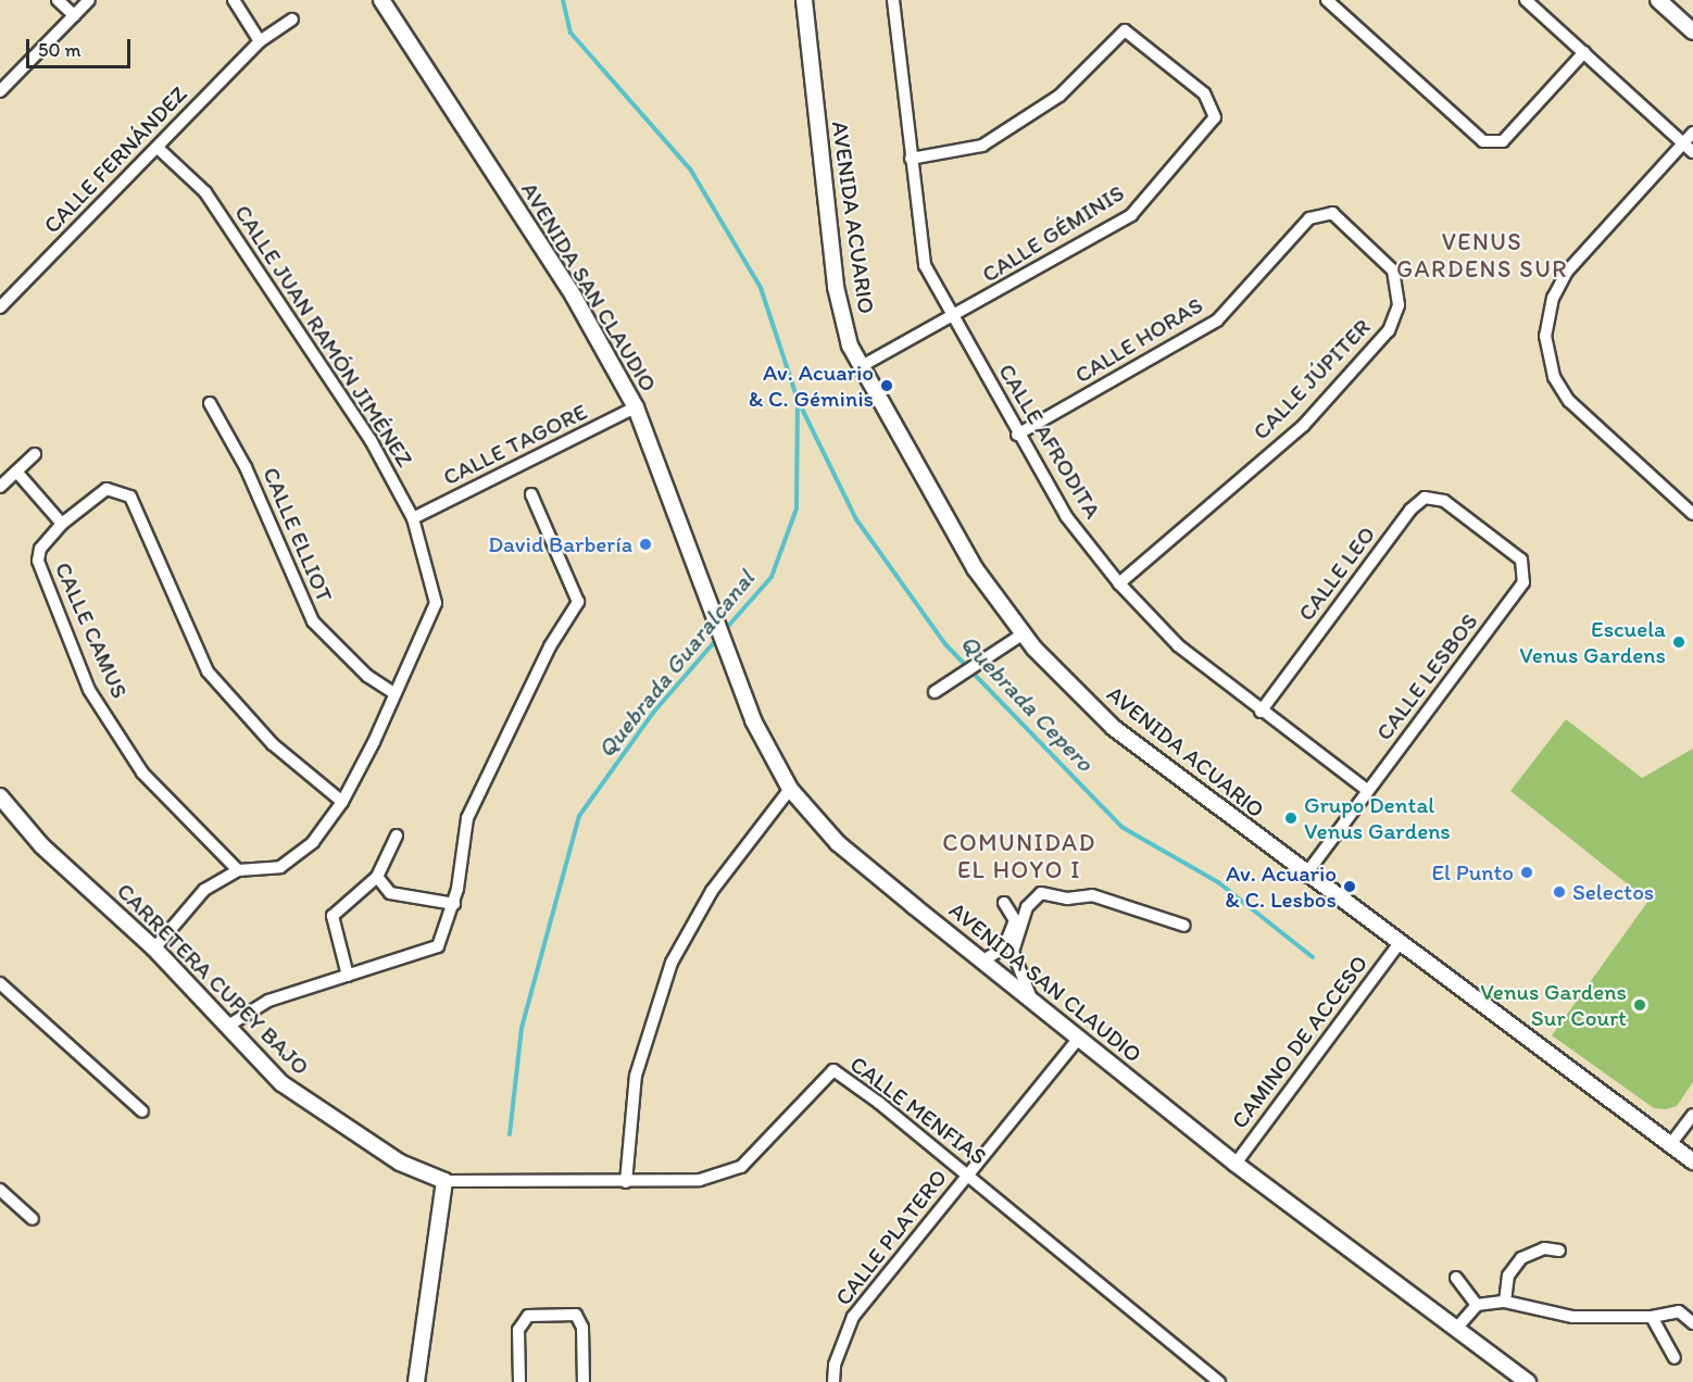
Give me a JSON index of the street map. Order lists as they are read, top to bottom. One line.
{"streets":{"street":["CALLE FERNÁNDEZ","AVENIDA ACUARIO","CALLE GÉMINIS","AVENIDA SAN CLAUDIO","CALLE JUAN RAMÓN JIMÉNEZ","CALLE HORAS","CALLE JÚPITER","CALLE AFRODITA","CALLE TAGORE","CALLE ELLIOT","CALLE LEO","CALLE CAMUS","CALLE LESBOS","CARRETERA CUPEY BAJO","CAMINO DE ACCESO","CALLE MENFIAS","CALLE PLATERO"]},"crossings":[["CALLE FERNÁNDEZ","CALLE JUAN RAMÓN JIMÉNEZ"],["AVENIDA ACUARIO","CALLE GÉMINIS"],["AVENIDA ACUARIO","CALLE LESBOS"],["AVENIDA ACUARIO","CAMINO DE ACCESO"],["CALLE GÉMINIS","CALLE AFRODITA"],["AVENIDA SAN CLAUDIO","CALLE TAGORE"],["AVENIDA SAN CLAUDIO","CAMINO DE ACCESO"],["AVENIDA SAN CLAUDIO","CALLE PLATERO"],["CALLE JUAN RAMÓN JIMÉNEZ","CALLE TAGORE"],["CALLE JUAN RAMÓN JIMÉNEZ","CALLE ELLIOT"],["CALLE JUAN RAMÓN JIMÉNEZ","CALLE CAMUS"],["CALLE JUAN RAMÓN JIMÉNEZ","CARRETERA CUPEY BAJO"],["CALLE HORAS","CALLE JÚPITER"],["CALLE HORAS","CALLE AFRODITA"],["CALLE JÚPITER","CALLE AFRODITA"],["CALLE AFRODITA","CALLE LEO"],["CALLE AFRODITA","CALLE LESBOS"],["CALLE LEO","CALLE LESBOS"],["CARRETERA CUPEY BAJO","CALLE MENFIAS"],["CALLE MENFIAS","CALLE PLATERO"]],"districts":["VENUS GARDENS SUR","COMUNIDAD EL HOYO I"],"water":["Quebrada Guaralcanal","Quebrada Cepero"],"places":["Av. Acuario & C. Géminis","David Barbería","Escuela Venus Gardens","Grupo Dental Venus Gardens","El Punto","Av. Acuario & C. Lesbos","Selectos","Venus Gardens Sur Court"],"scale_bar":"50 m"}
